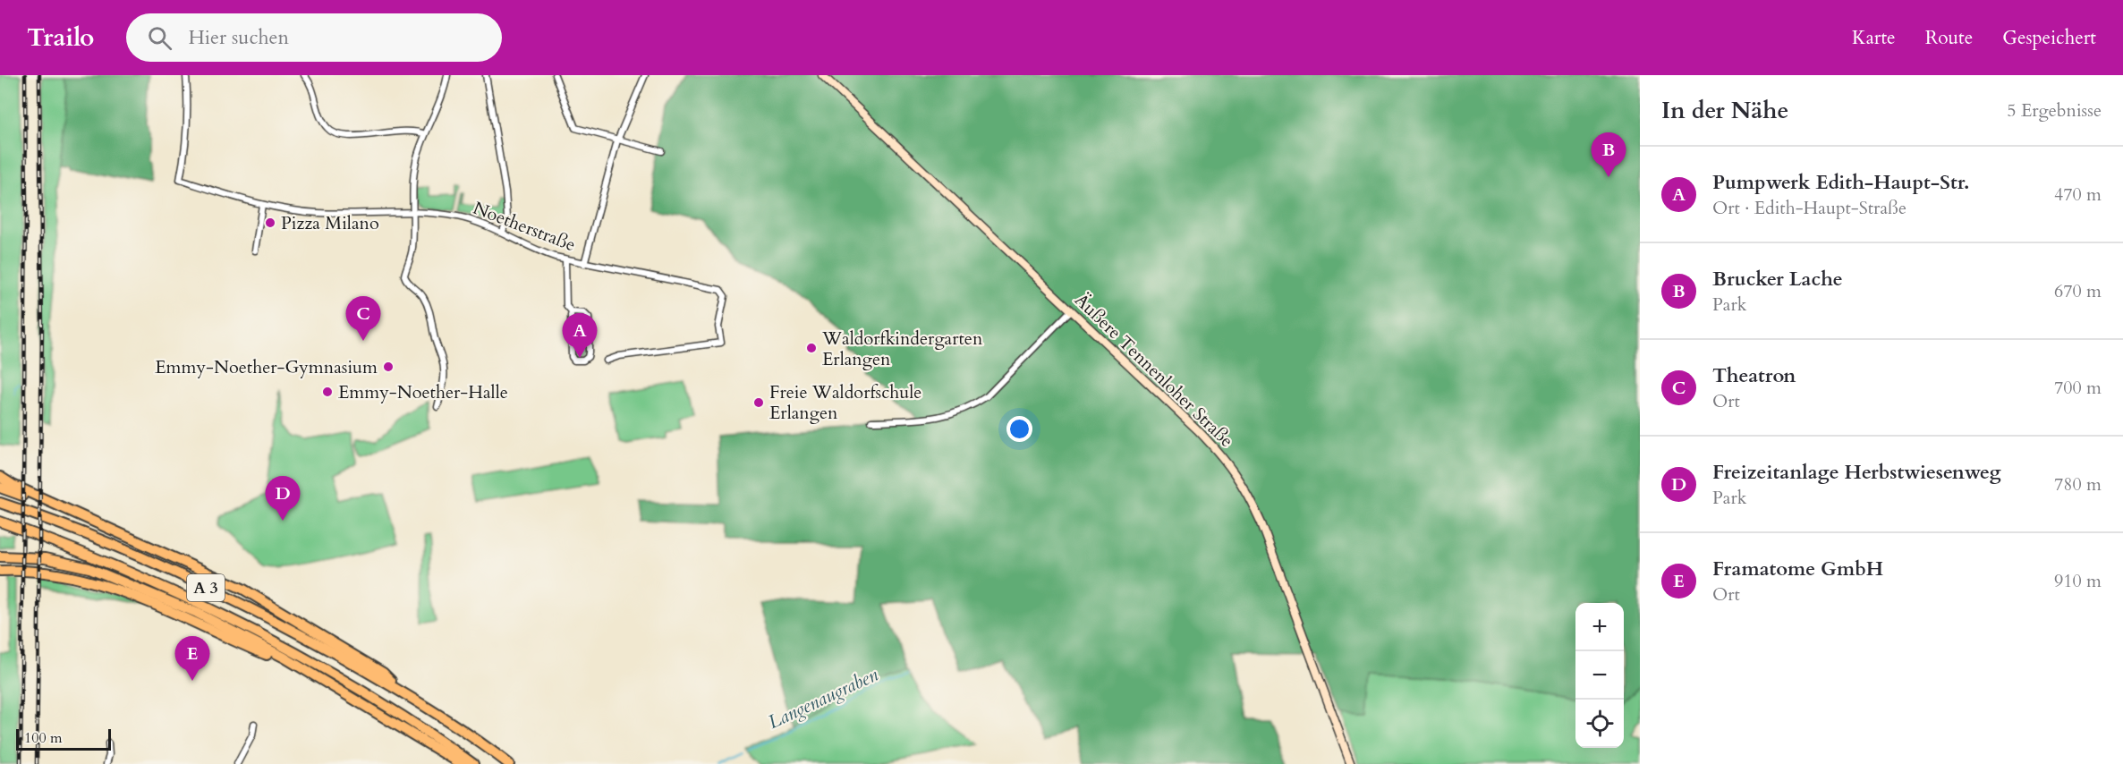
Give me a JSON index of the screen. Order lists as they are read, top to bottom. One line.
{"streets":{"highway":["A 3"],"street":["Noetherstraße","Äußere Tennenloher Straße"]},"water":["Langenaugraben"],"places":["Pizza Milano","Waldorfkindergarten Erlangen","Emmy-Noether-Gymnasium","Emmy-Noether-Halle","Freie Waldorfschule Erlangen"],"scale_bar":"100 m","page":{"header":"Trailo","search":"Hier suchen","nav":["Karte","Route","Gespeichert"],"heading":["In der Nähe","5 Ergebnisse"],"pins":["B","C","A","D","E"],"list":[{"mark":"A","name":"Pumpwerk Edith-Haupt-Str.","note":"Ort · Edith-Haupt-Straße","value":"470 m"},{"mark":"B","name":"Brucker Lache","note":"Park","value":"670 m"},{"mark":"C","name":"Theatron","note":"Ort","value":"700 m"},{"mark":"D","name":"Freizeitanlage Herbstwiesenweg","note":"Park","value":"780 m"},{"mark":"E","name":"Framatome GmbH","note":"Ort","value":"910 m"}],"map_buttons":["+","−"],"scale":"100 m"}}
